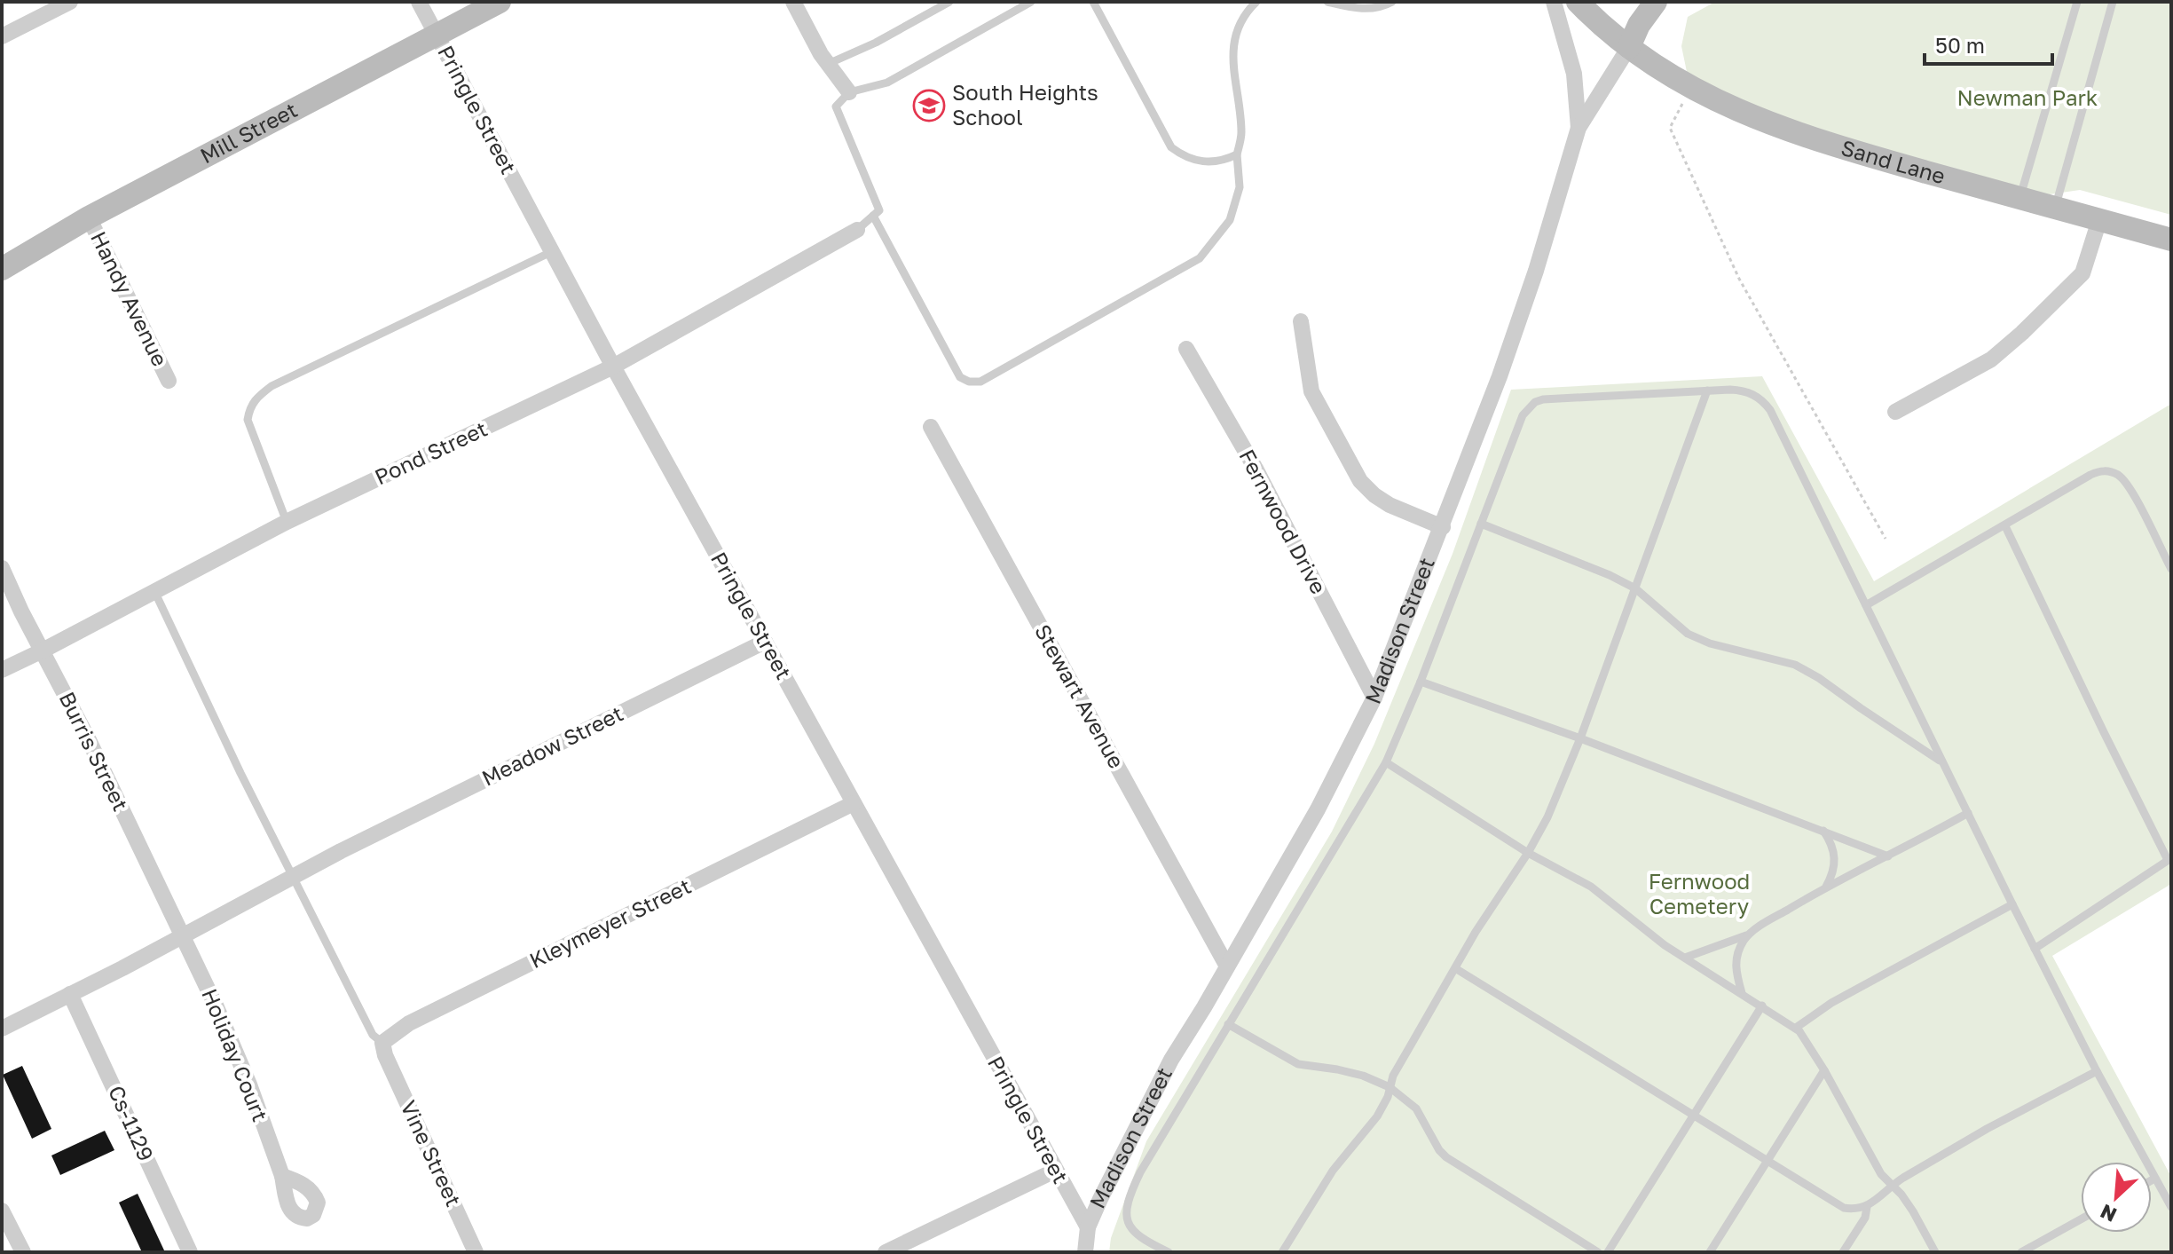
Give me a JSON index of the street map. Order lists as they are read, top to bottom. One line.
{"streets":{"main road":["Mill Street","Sand Lane"],"street":["Pringle Street","Handy Avenue","Pond Street","Fernwood Drive","Madison Street","Stewart Avenue","Meadow Street","Burris Street","Kleymeyer Street","Holiday Court","Cs-1129","Vine Street"]},"crossings":[["Pringle Street","Mill Street"],["Pringle Street","Pond Street"],["Pringle Street","Madison Street"],["Pringle Street","Meadow Street"],["Pringle Street","Kleymeyer Street"],["Mill Street","Handy Avenue"],["Sand Lane","Madison Street"],["Pond Street","Burris Street"],["Fernwood Drive","Madison Street"],["Madison Street","Stewart Avenue"],["Burris Street","Holiday Court"],["Kleymeyer Street","Vine Street"]],"parks":["Newman Park","Fernwood Cemetery"],"places":{"school or university":["South Heights School"]},"scale_bar":"50 m","north":"bottom left"}
